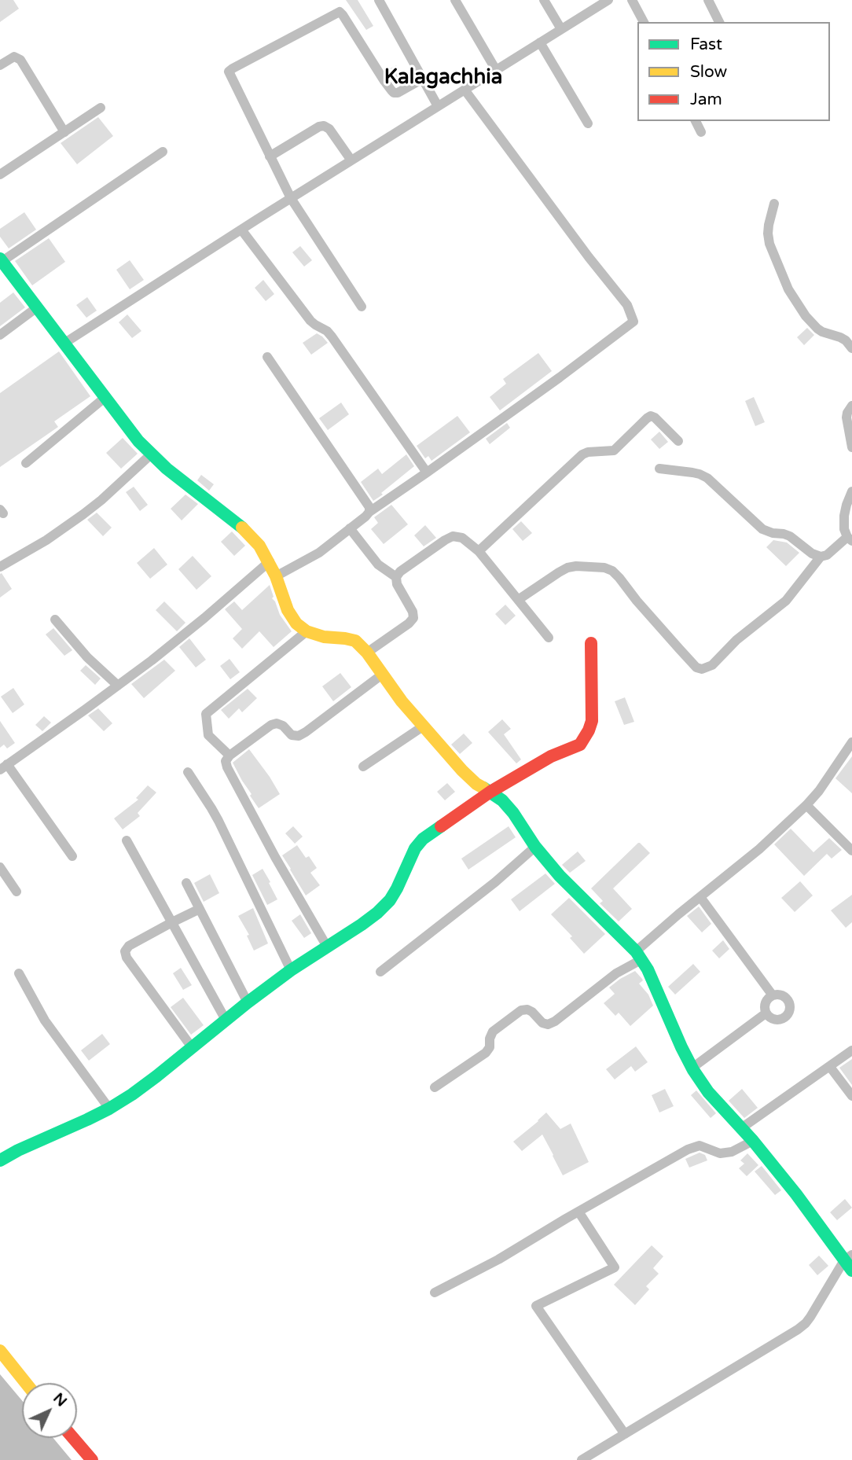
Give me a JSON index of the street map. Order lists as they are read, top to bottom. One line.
{"districts":["Kalagachhia"],"legend":["Fast","Slow","Jam"],"north":"top right"}
